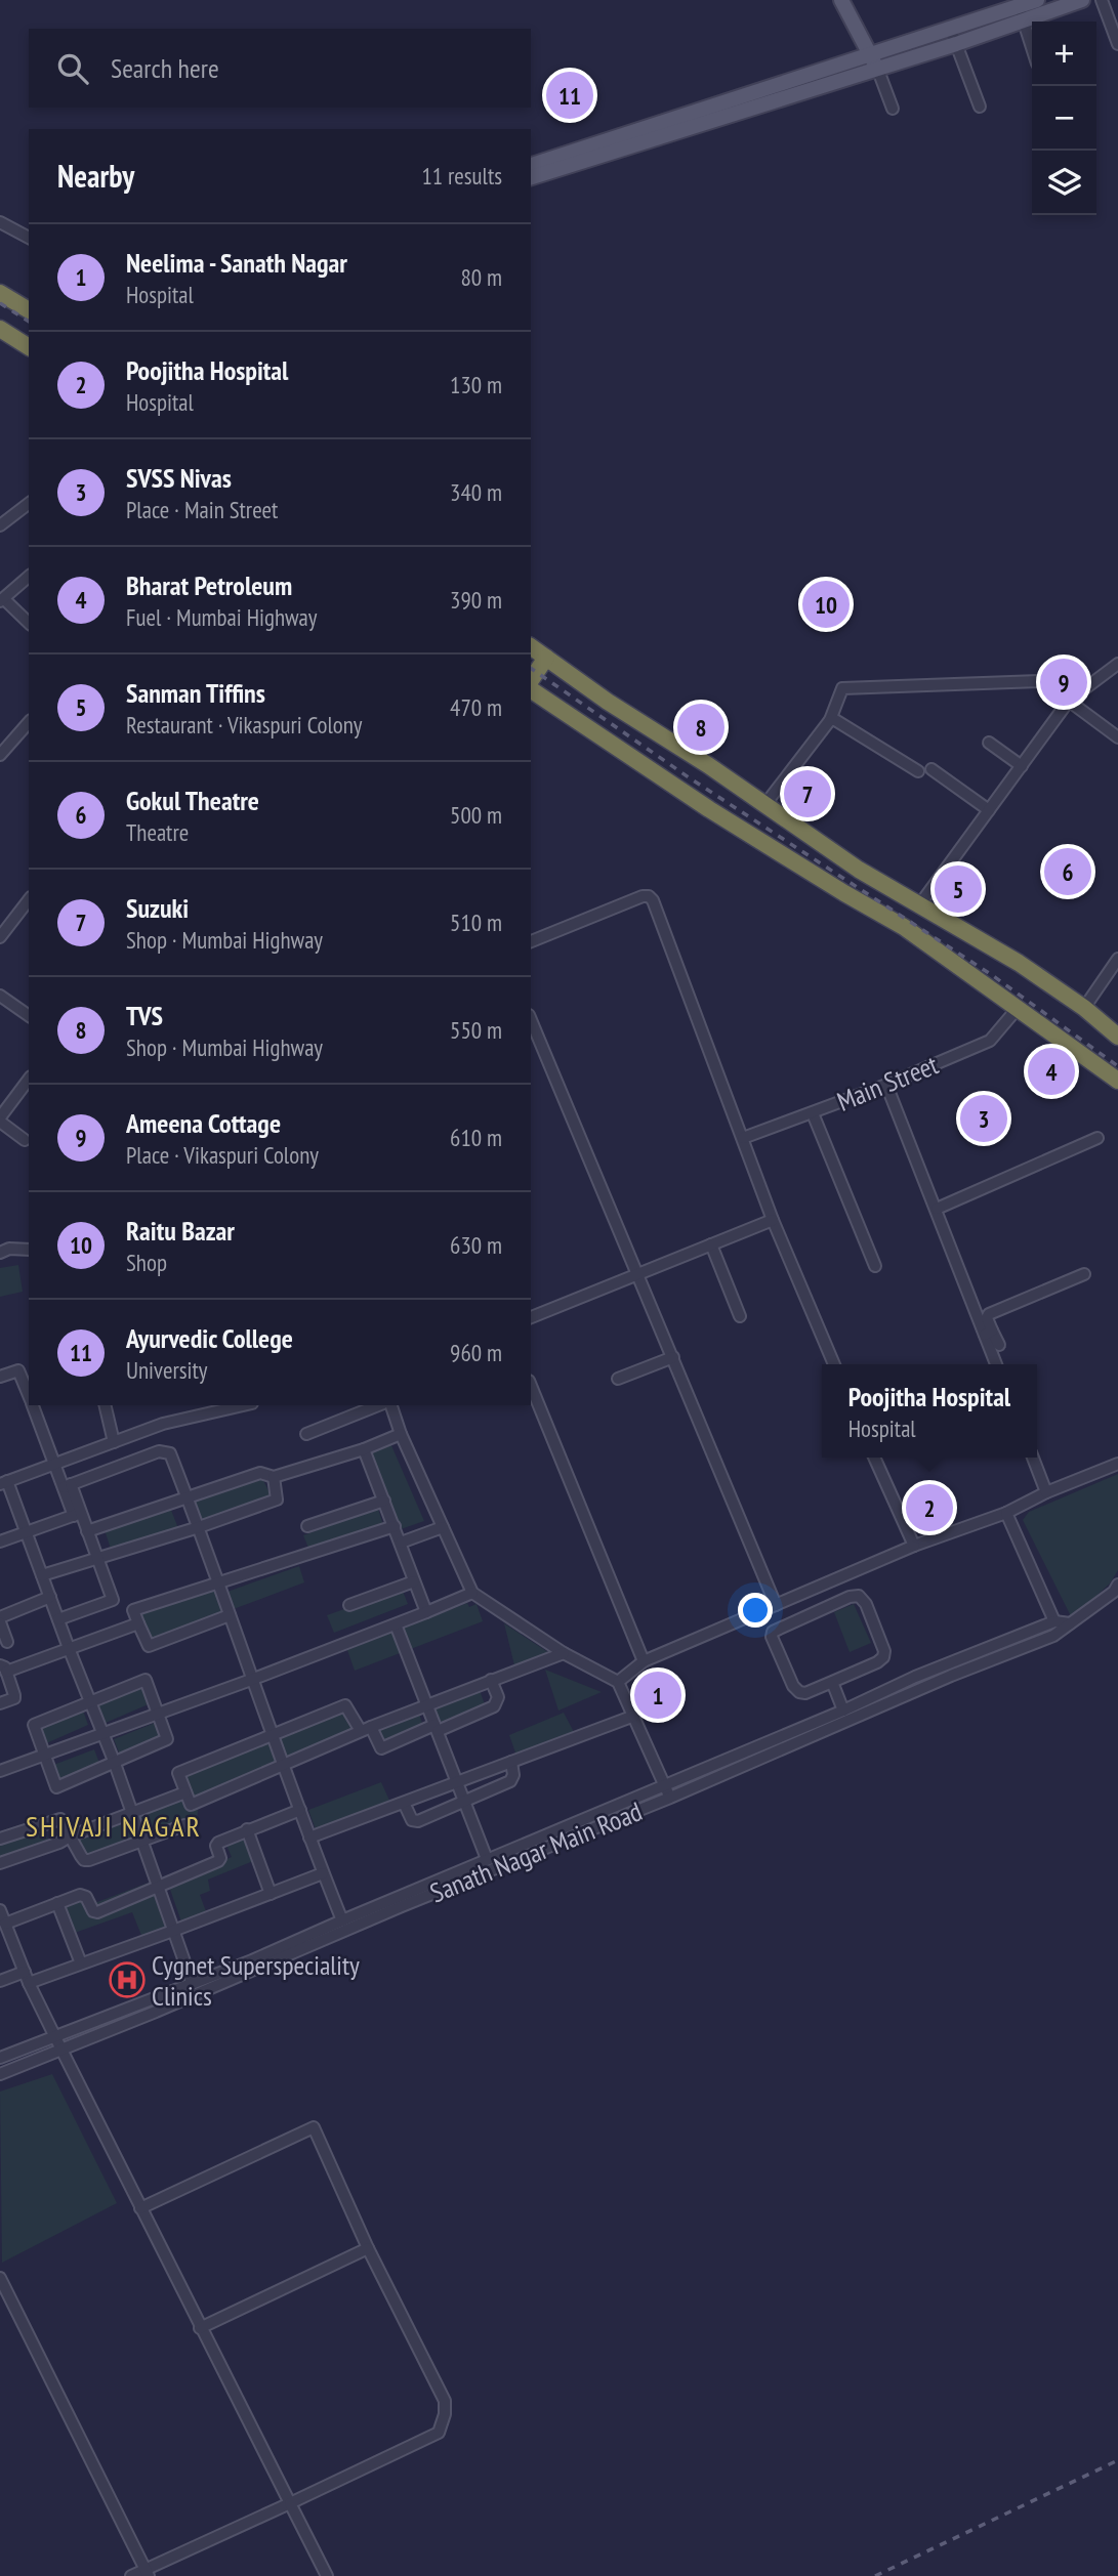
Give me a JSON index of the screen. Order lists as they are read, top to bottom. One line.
{"streets":{"street":["Main Street","Sanath Nagar Main Road"]},"districts":["SHIVAJI NAGAR"],"places":{"hospital":["Cygnet Superspeciality Clinics"]},"page":{"map_buttons":["+","−"],"search":"Search here","pins":["11","10","9","8","7","6","5","4","3","2","1"],"heading":["Nearby","11 results"],"list":[{"mark":"1","name":"Neelima - Sanath Nagar","note":"Hospital","value":"80 m"},{"mark":"2","name":"Poojitha Hospital","note":"Hospital","value":"130 m"},{"mark":"3","name":"SVSS Nivas","note":"Place · Main Street","value":"340 m"},{"mark":"4","name":"Bharat Petroleum","note":"Fuel · Mumbai Highway","value":"390 m"},{"mark":"5","name":"Sanman Tiffins","note":"Restaurant · Vikaspuri Colony","value":"470 m"},{"mark":"6","name":"Gokul Theatre","note":"Theatre","value":"500 m"},{"mark":"7","name":"Suzuki","note":"Shop · Mumbai Highway","value":"510 m"},{"mark":"8","name":"TVS","note":"Shop · Mumbai Highway","value":"550 m"},{"mark":"9","name":"Ameena Cottage","note":"Place · Vikaspuri Colony","value":"610 m"},{"mark":"10","name":"Raitu Bazar","note":"Shop","value":"630 m"},{"mark":"11","name":"Ayurvedic College","note":"University","value":"960 m"}],"popup":["Poojitha Hospital","Hospital"]}}
